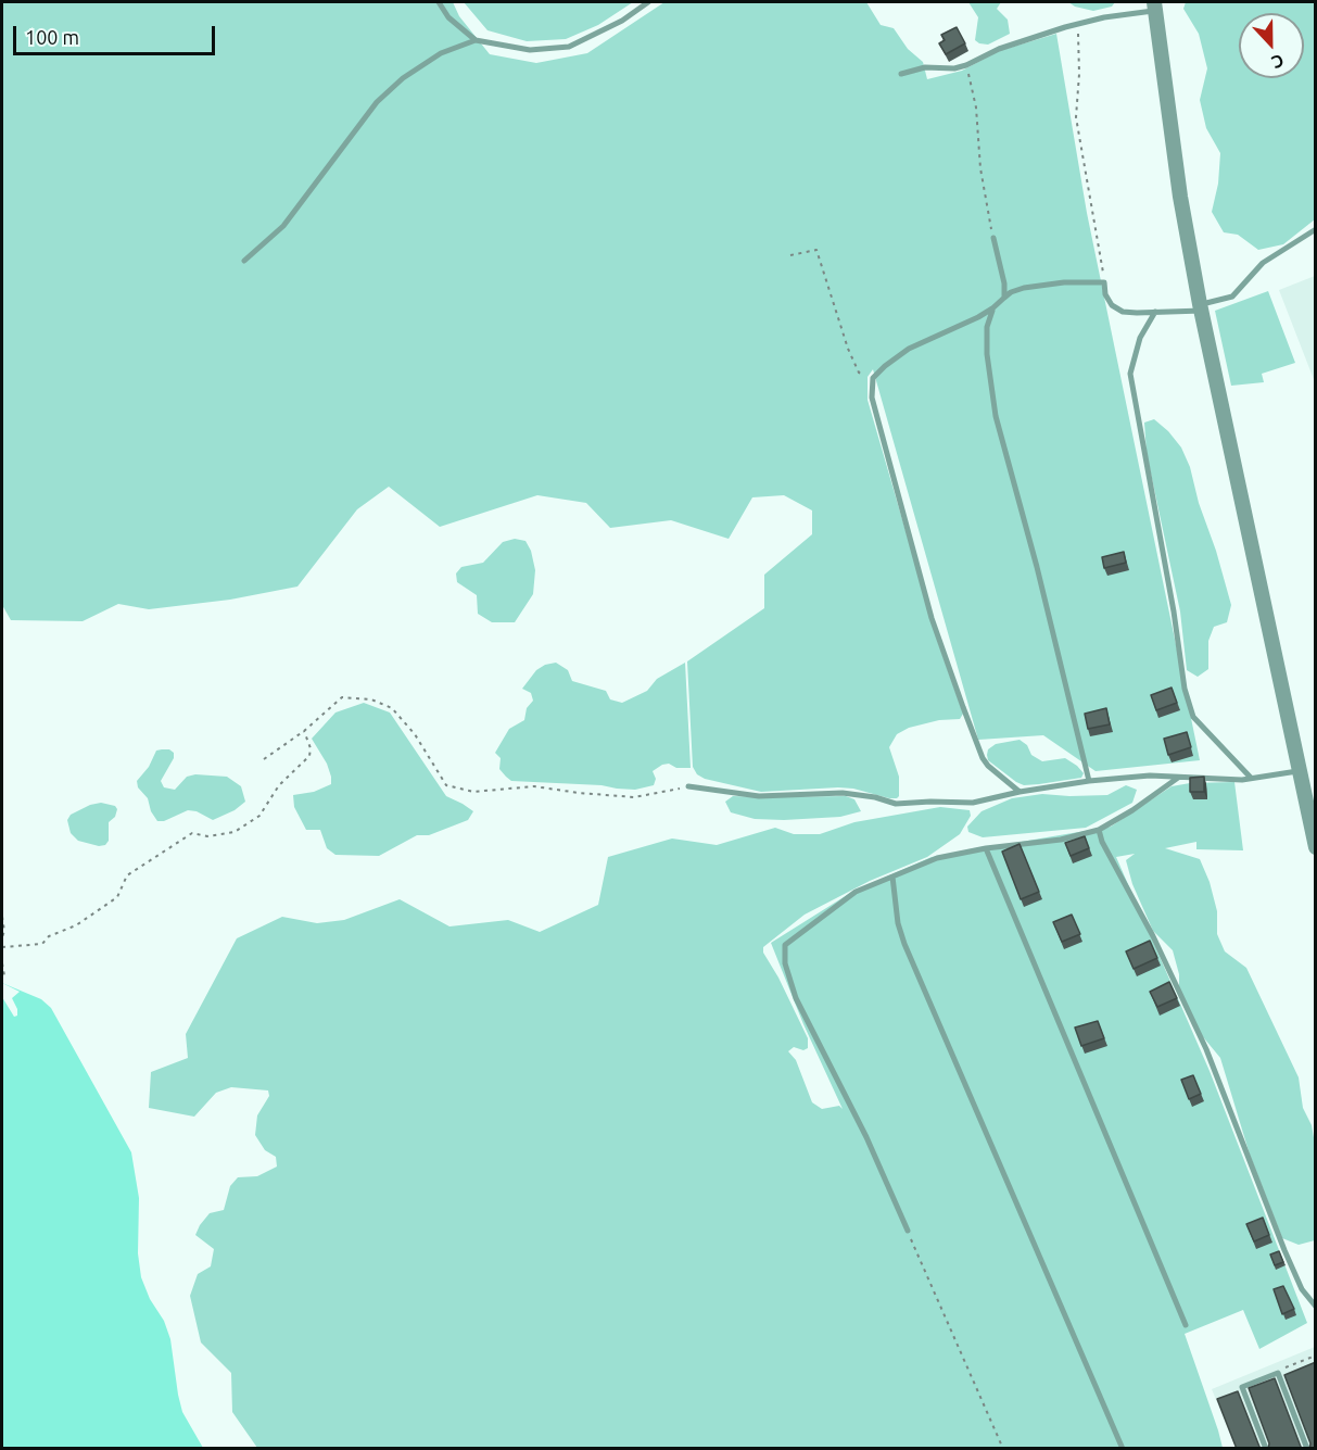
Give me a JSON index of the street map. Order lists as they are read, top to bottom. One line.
{"scale_bar":"100 m","north":"bottom"}
